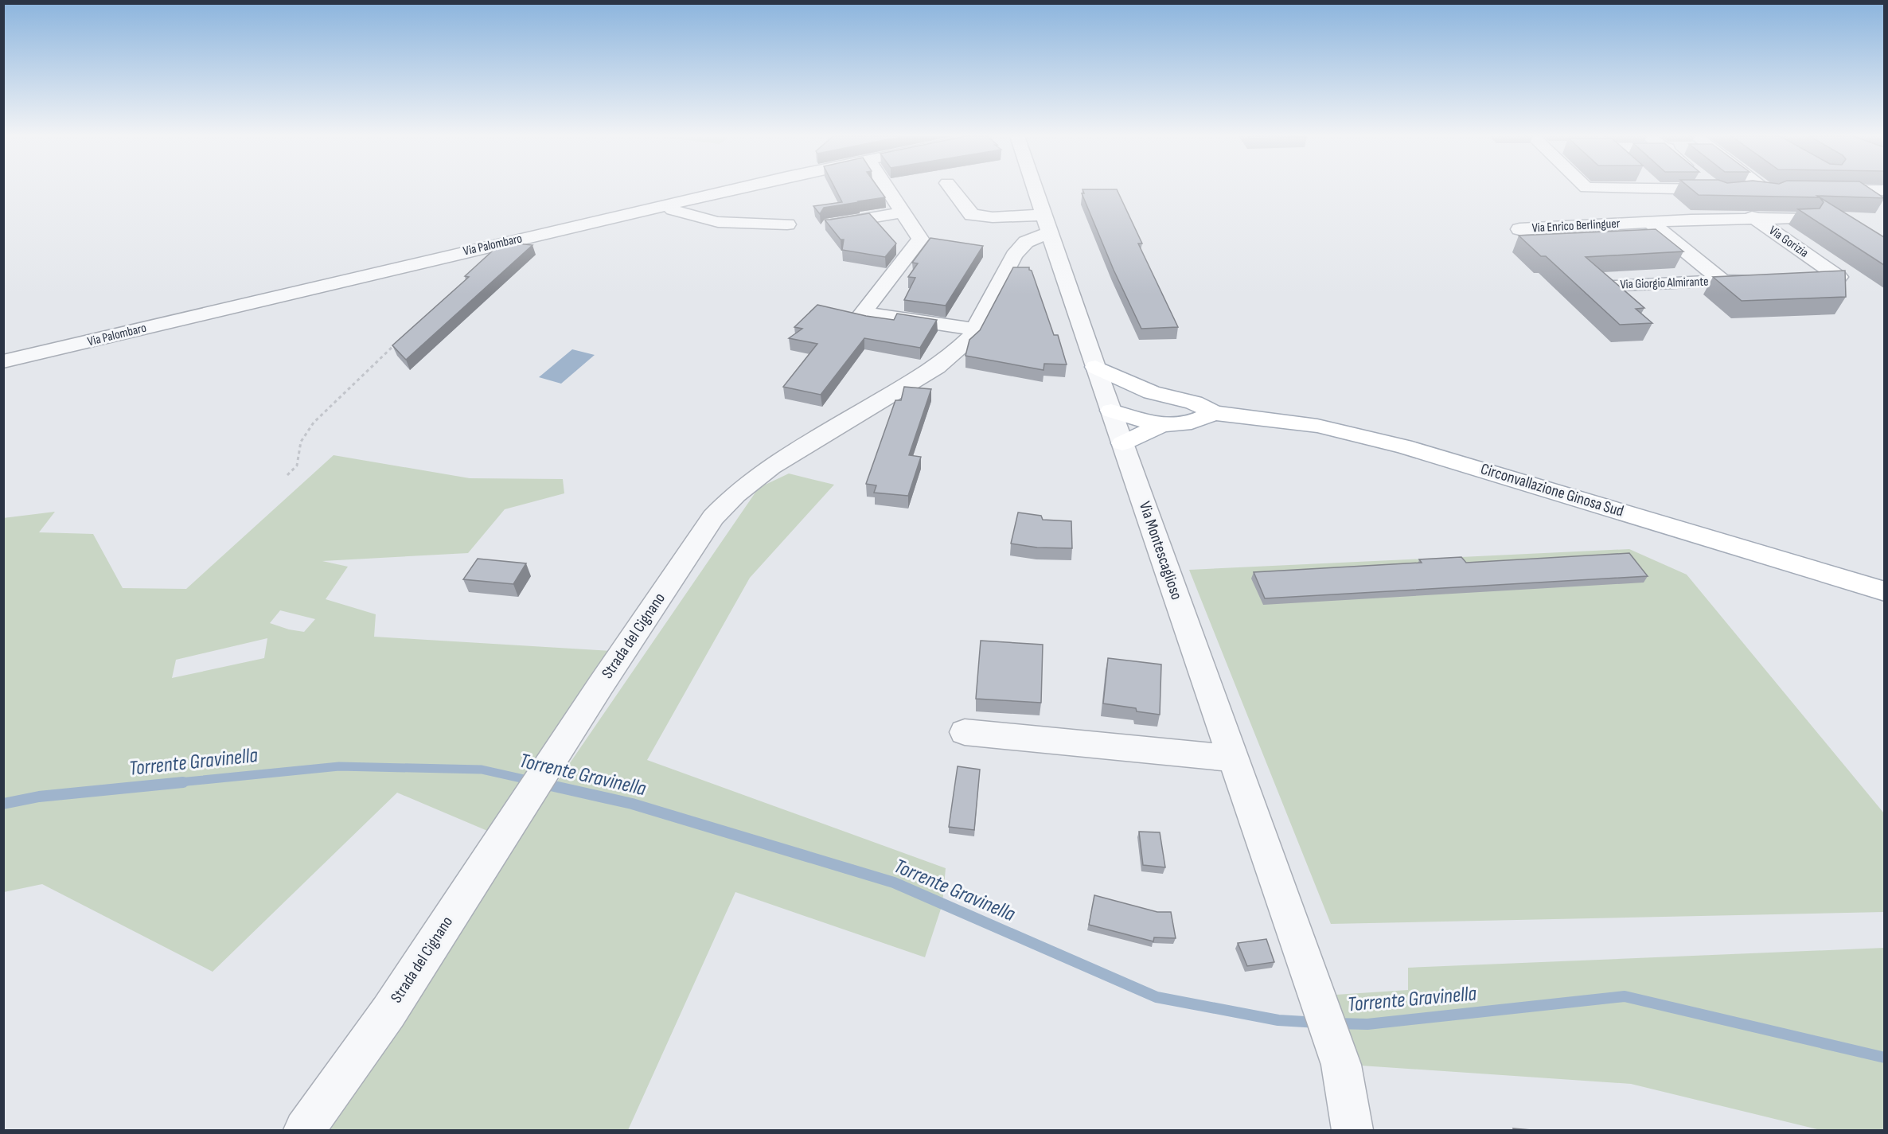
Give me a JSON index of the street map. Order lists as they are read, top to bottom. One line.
{"streets":{"main road":["Circonvallazione Ginosa Sud"],"street":["Via Enrico Berlinguer","Via Gorizia","Via Palombaro","Via Giorgio Almirante","Via Montescaglioso","Strada del Cignano"]},"crossings":[["Via Enrico Berlinguer","Via Gorizia"],["Circonvallazione Ginosa Sud","Via Montescaglioso"],["Via Montescaglioso","Strada del Cignano"]],"water":["Torrente Gravinella"]}
